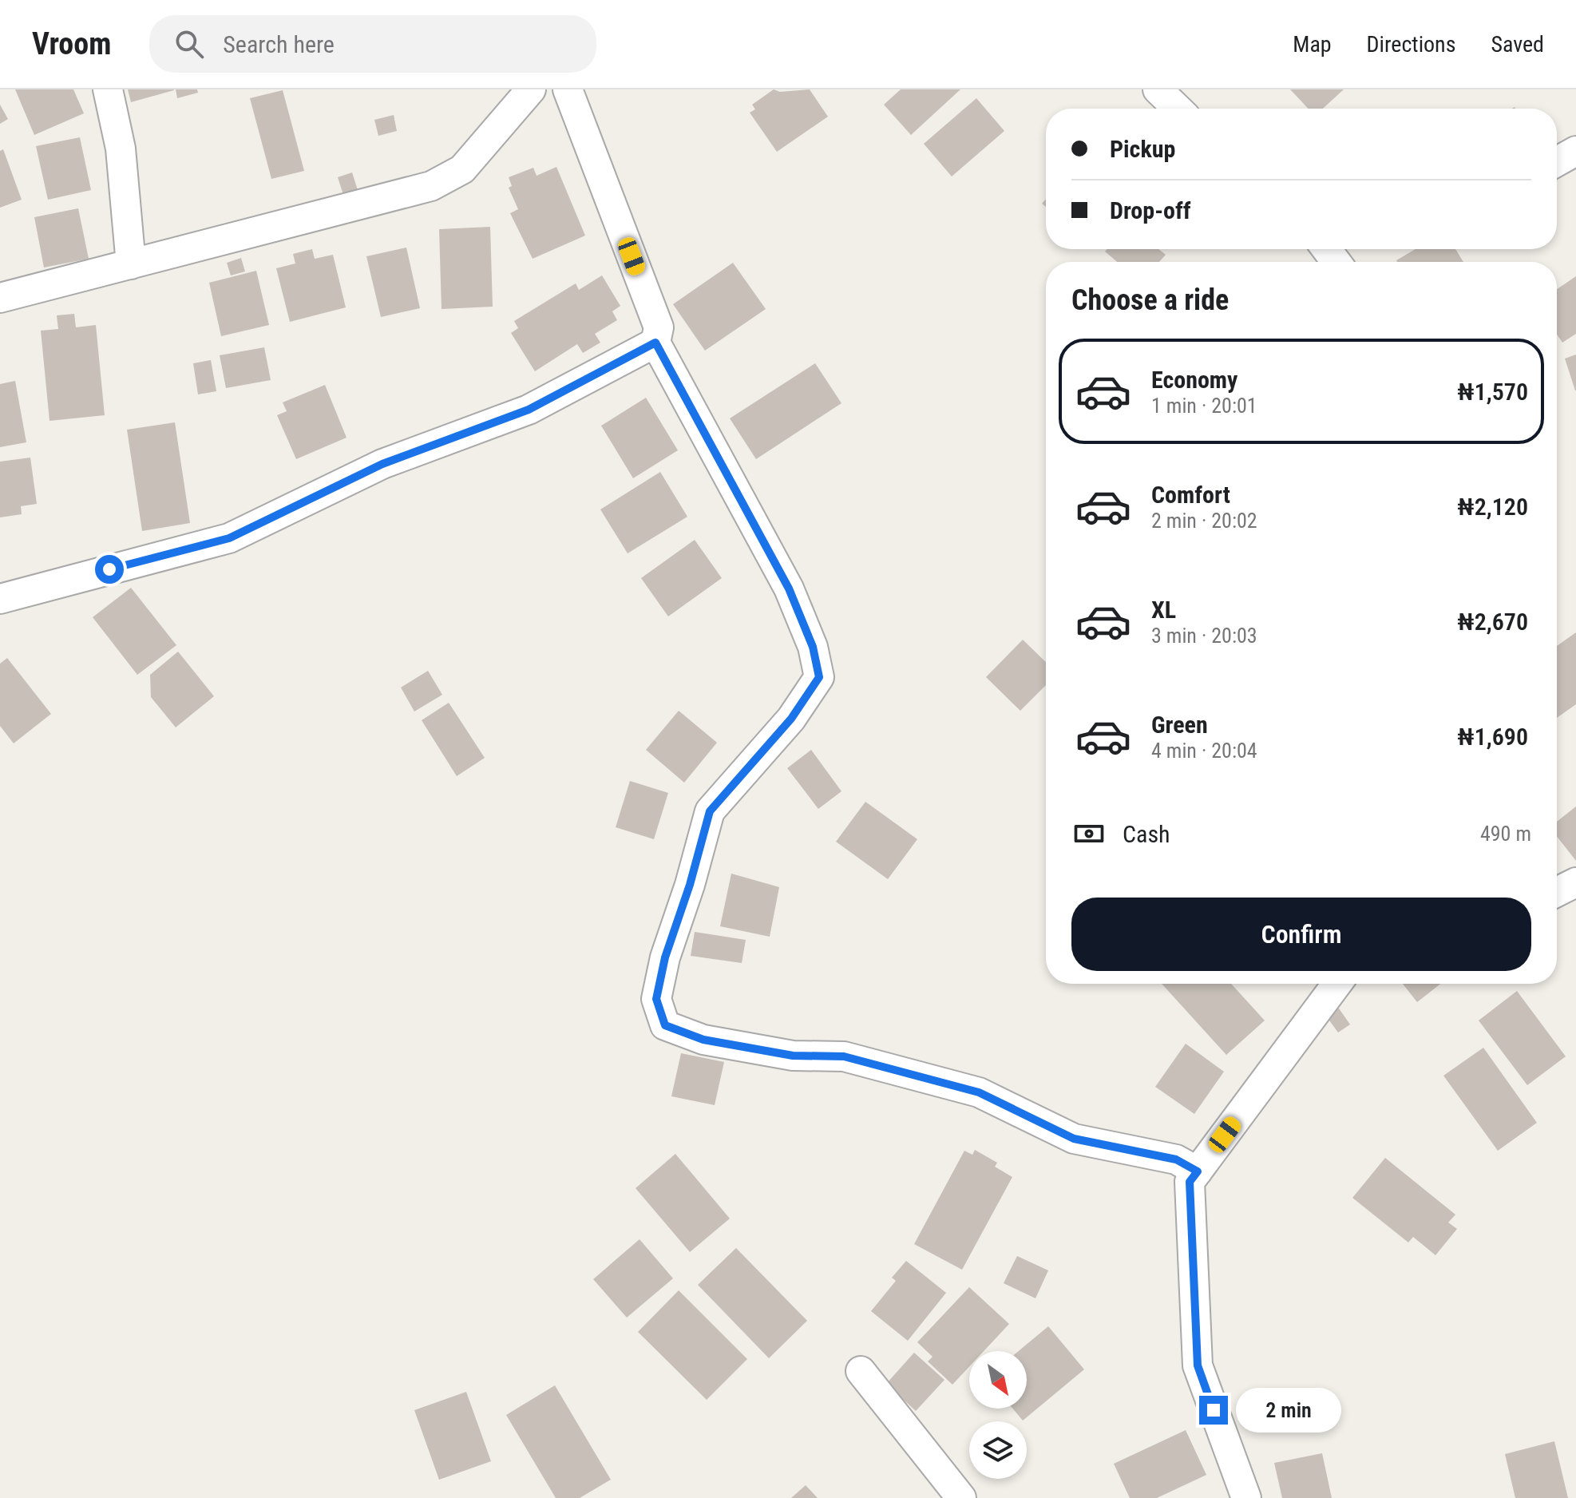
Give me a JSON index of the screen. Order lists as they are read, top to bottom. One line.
{"north":"bottom right","page":{"header":"Vroom","search":"Search here","nav":["Map","Directions","Saved"],"banner":["Pickup","Drop-off"],"heading":"Choose a ride","list":[{"name":"Economy","note":"1 min · 20:01","value":"₦1,570"},{"name":"Comfort","note":"2 min · 20:02","value":"₦2,120"},{"name":"XL","note":"3 min · 20:03","value":"₦2,670"},{"name":"Green","note":"4 min · 20:04","value":"₦1,690"}],"pay":["Cash","490 m"],"buttons":"Confirm","bubble":"2 min"}}
